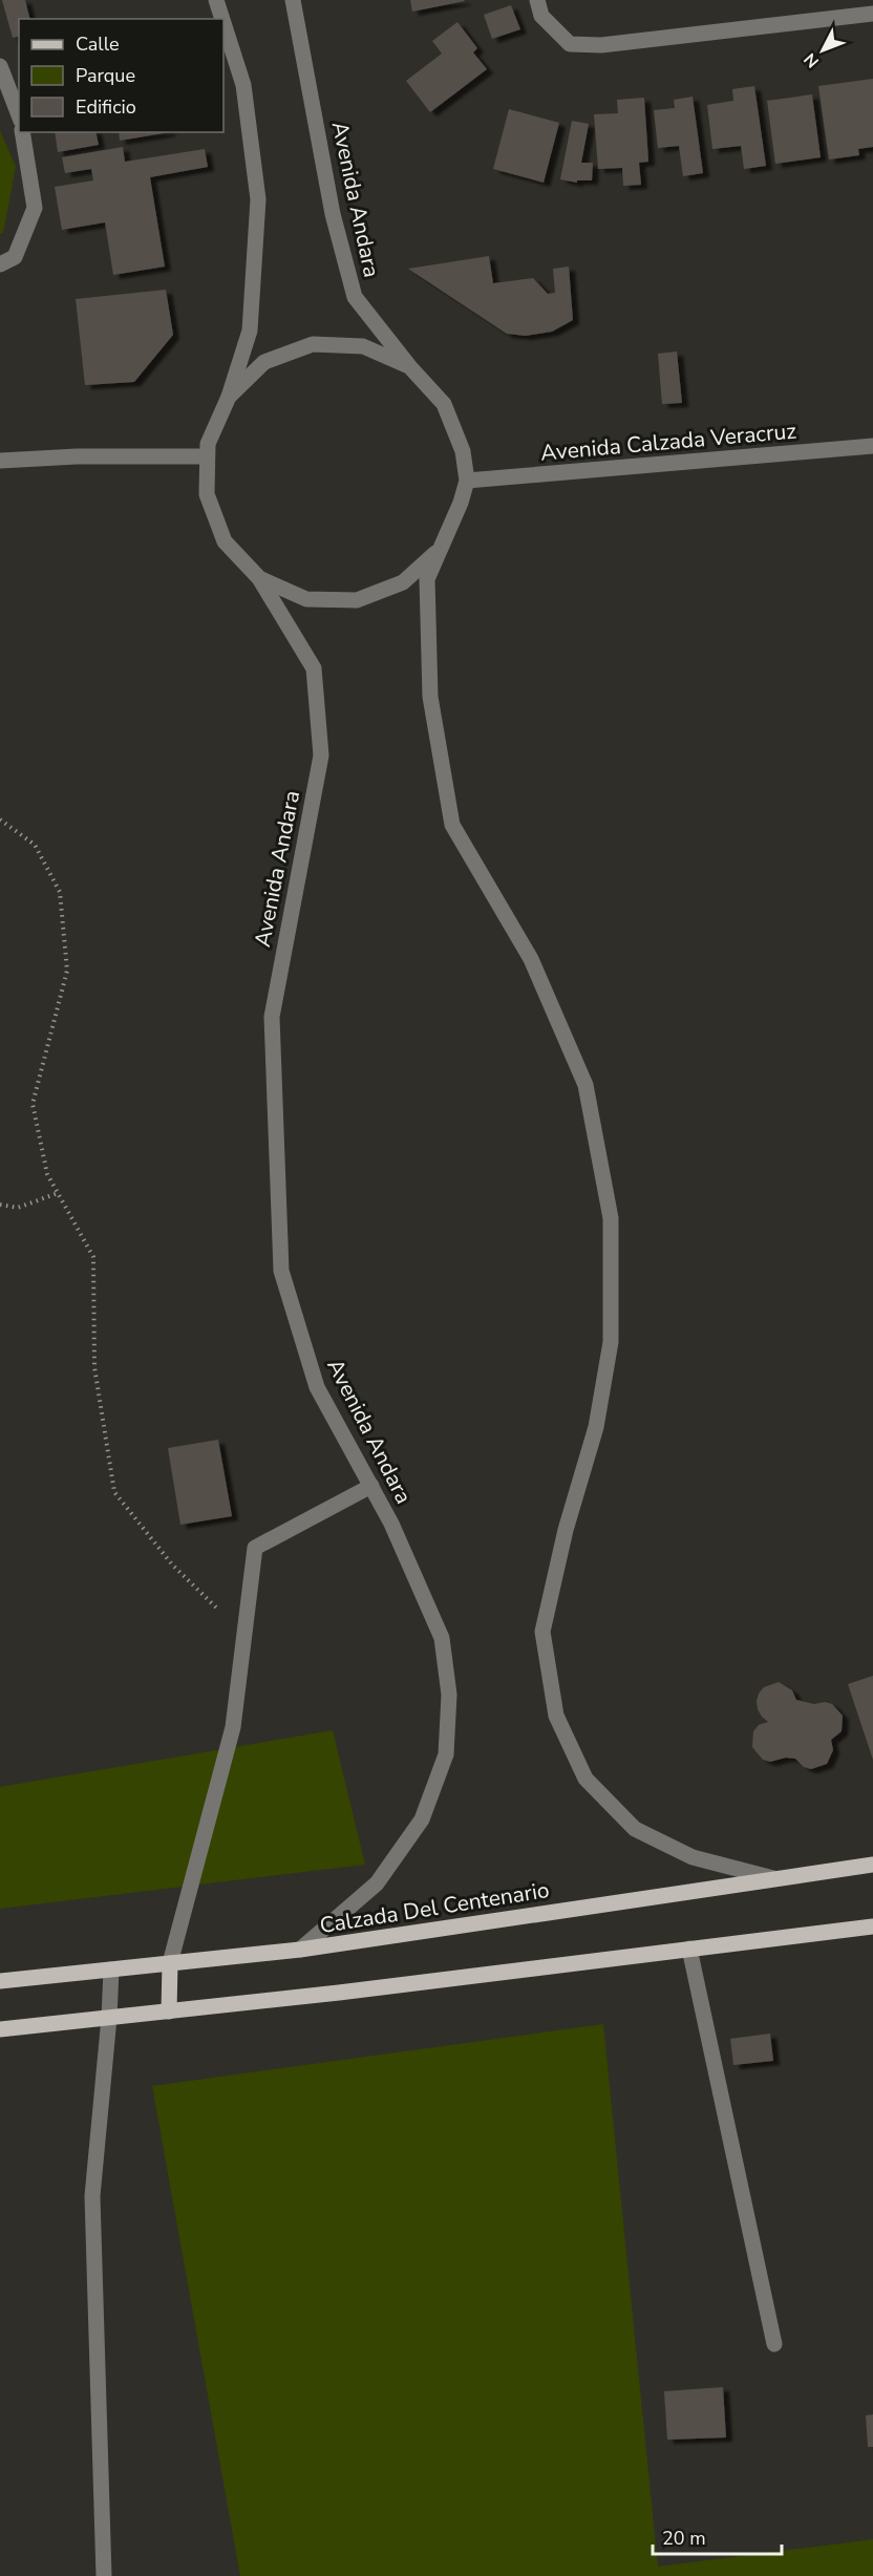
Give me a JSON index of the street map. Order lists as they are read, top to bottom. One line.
{"streets":{"main road":["Calzada Del Centenario"],"street":["Avenida Andara","Avenida Calzada Veracruz"]},"crossings":[["Avenida Andara","Avenida Calzada Veracruz"],["Avenida Andara","Calzada Del Centenario"]],"legend":["Calle","Parque","Edificio"],"scale_bar":"20 m","north":"bottom left"}
